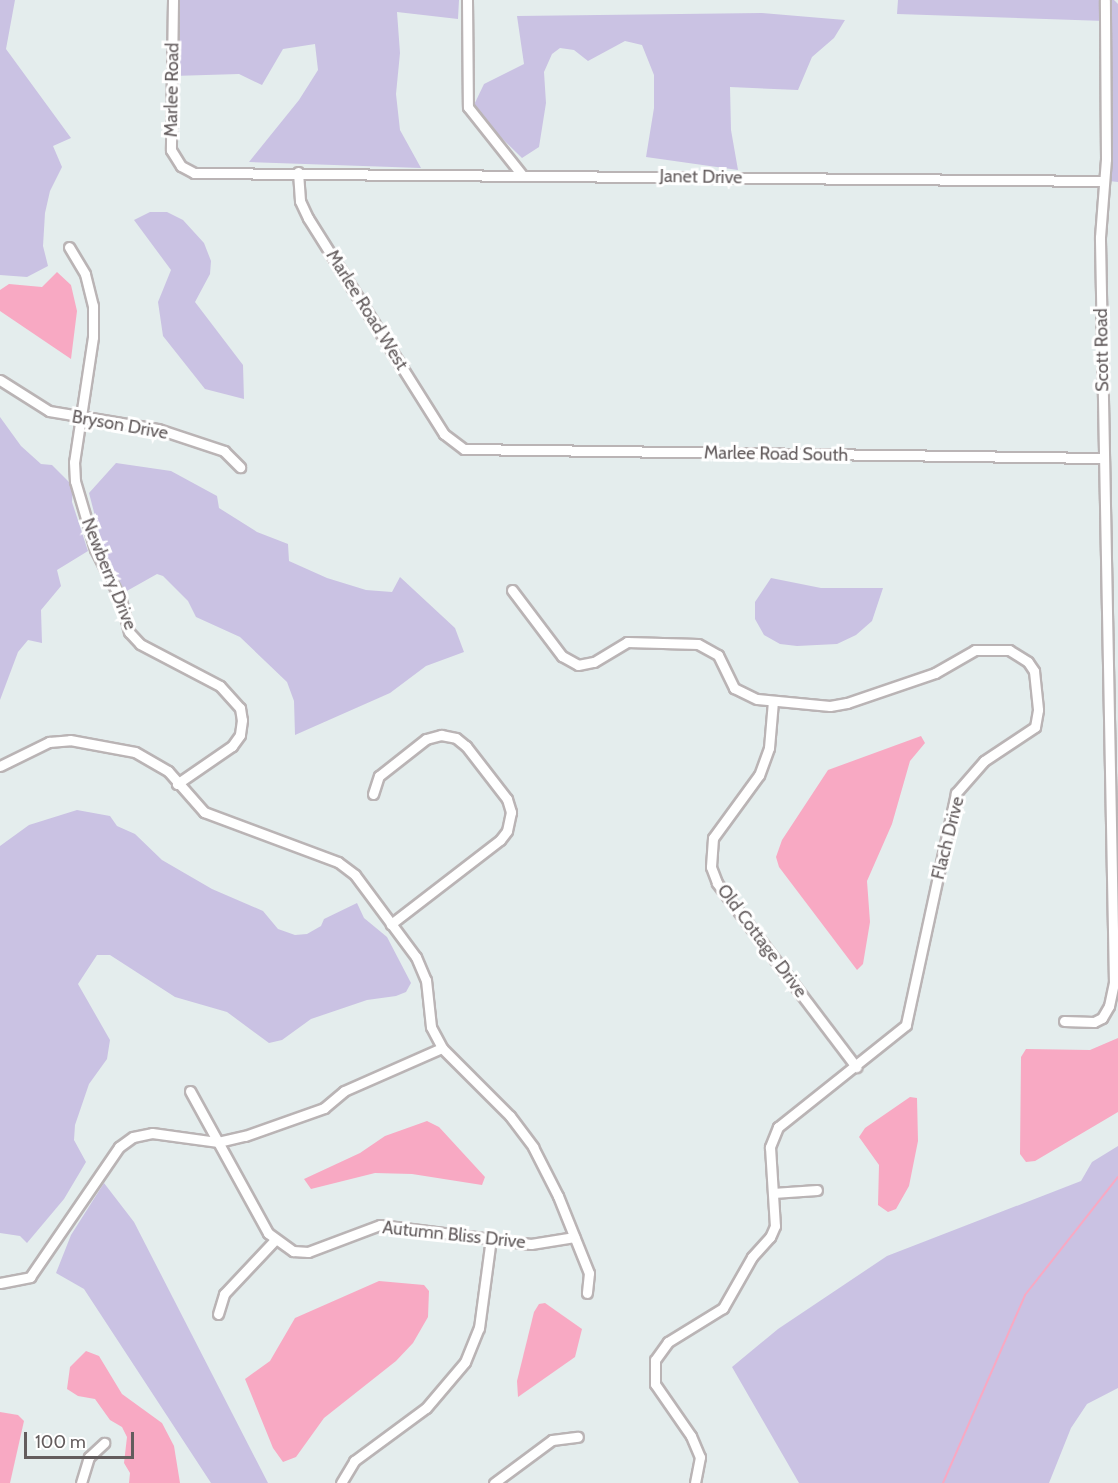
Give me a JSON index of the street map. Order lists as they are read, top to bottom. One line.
{"streets":{"street":["Marlee Road","Janet Drive","Marlee Road West","Scott Road","Bryson Drive","Marlee Road South","Newberry Drive","Flach Drive","Old Cottage Drive","Autumn Bliss Drive"]},"crossings":[["Marlee Road","Janet Drive"],["Marlee Road","Marlee Road West"],["Janet Drive","Marlee Road West"],["Janet Drive","Scott Road"],["Marlee Road West","Marlee Road South"],["Scott Road","Marlee Road South"],["Bryson Drive","Newberry Drive"],["Flach Drive","Old Cottage Drive"]],"scale_bar":"100 m"}
